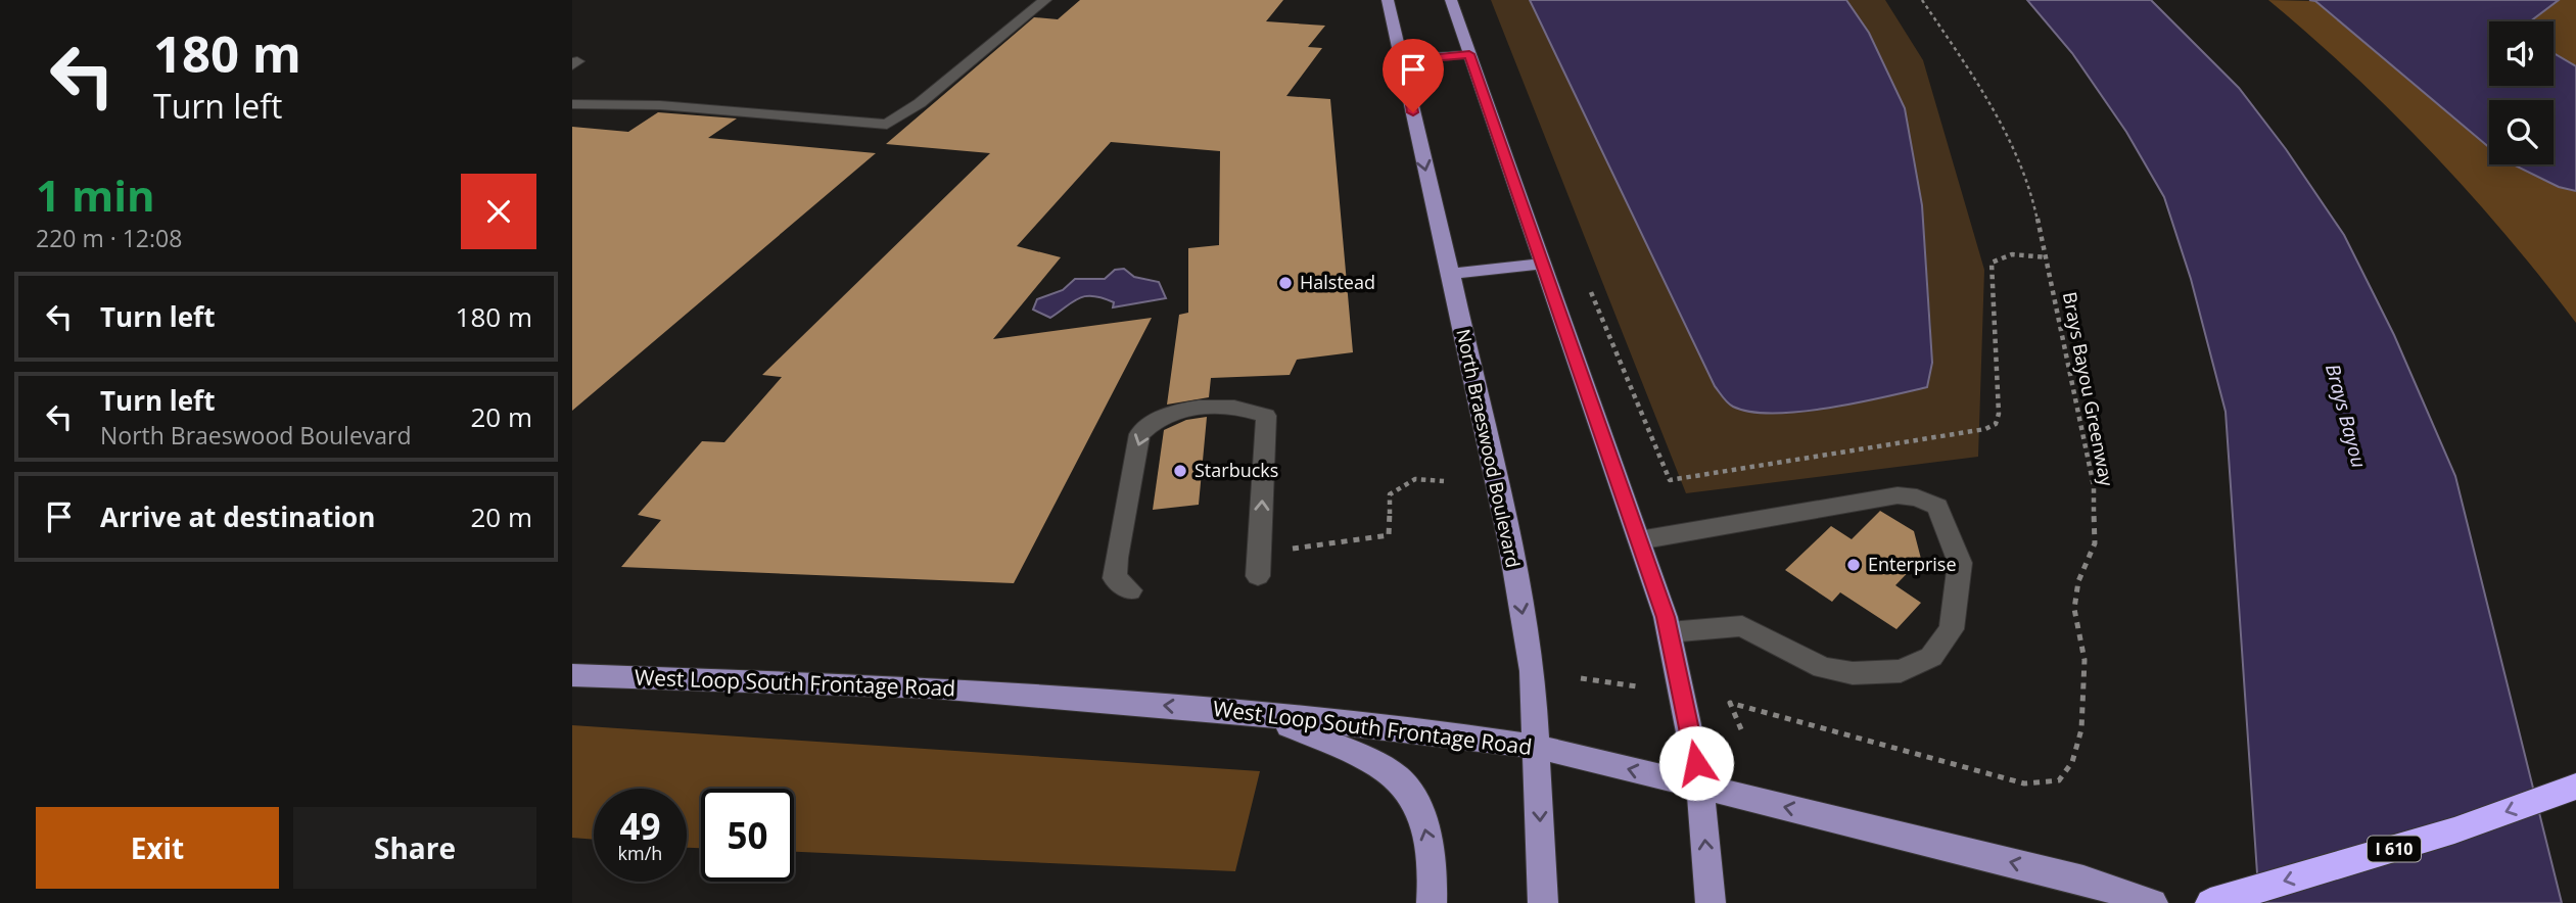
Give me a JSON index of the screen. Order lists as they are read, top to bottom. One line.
{"streets":{"highway":["I 610"],"main road":["North Braeswood Boulevard","West Loop South Frontage Road"],"path":["Brays Bayou Greenway"]},"crossings":[["North Braeswood Boulevard","West Loop South Frontage Road"]],"one_way":["West Loop South Frontage Road"],"water":["Brays Bayou"],"places":["Halstead","Starbucks","Enterprise"],"page":{"turn":["180 m","Turn left"],"heading":["1 min","220 m · 12:08"],"list":[{"name":"Turn left","value":"180 m"},{"name":"Turn left","note":"North Braeswood Boulevard","value":"20 m"},{"name":"Arrive at destination","value":"20 m"}],"speed":"49 km/h","limit":"50","buttons":["Exit","Share"]}}
